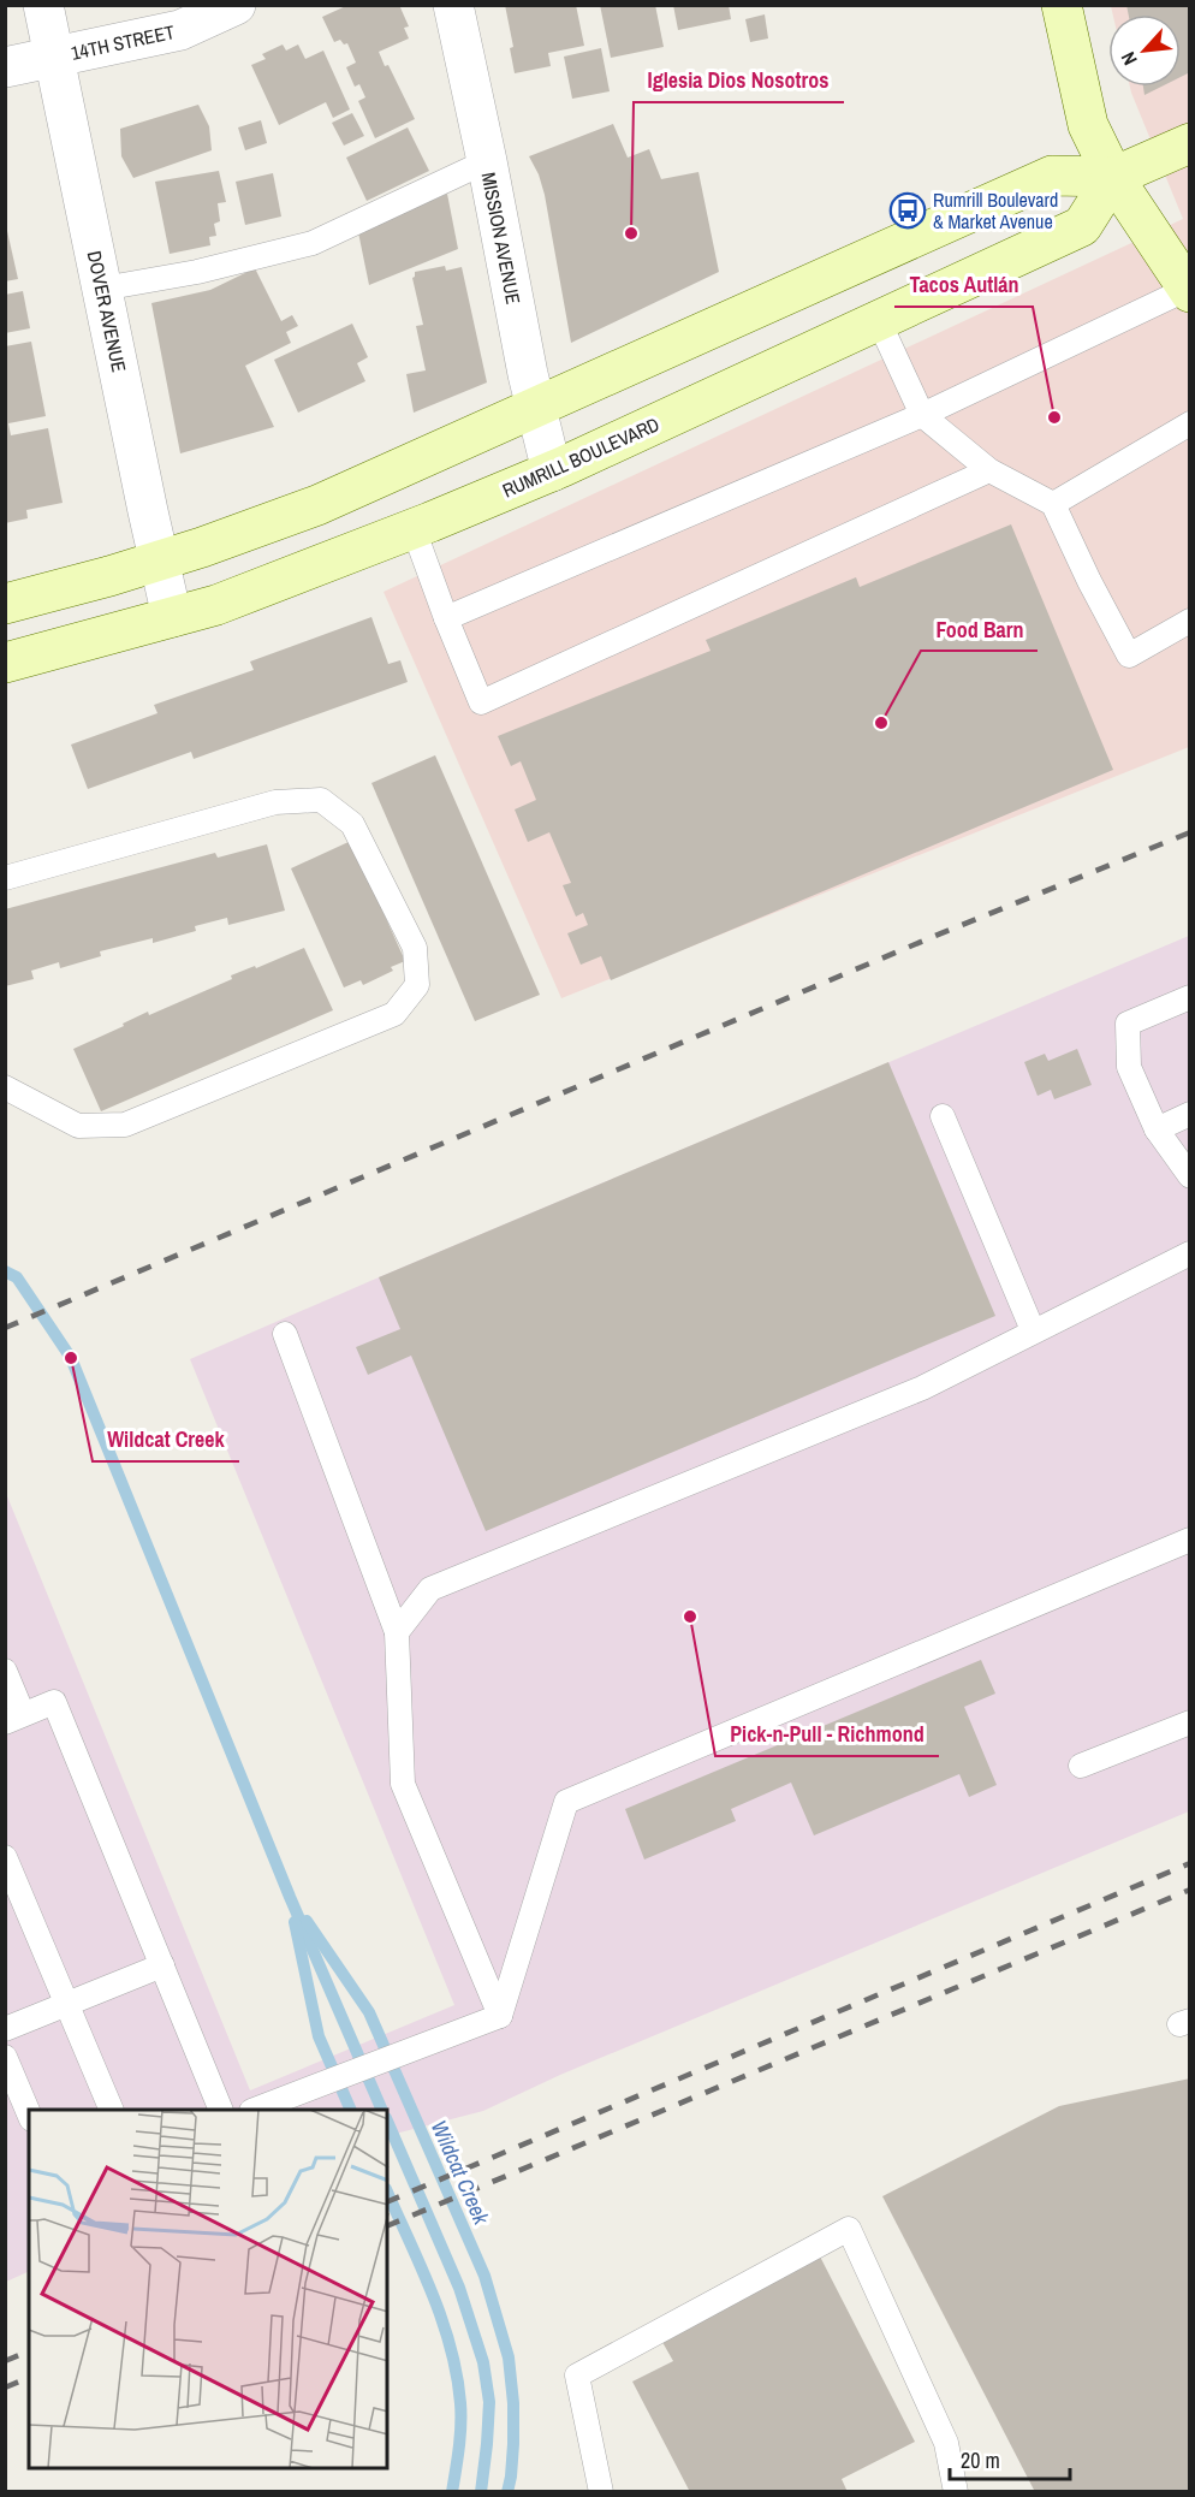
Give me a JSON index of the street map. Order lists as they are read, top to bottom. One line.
{"streets":{"main road":["RUMRILL BOULEVARD"],"street":["14TH STREET","MISSION AVENUE","DOVER AVENUE"]},"crossings":[["14TH STREET","DOVER AVENUE"],["MISSION AVENUE","RUMRILL BOULEVARD"],["DOVER AVENUE","RUMRILL BOULEVARD"]],"water":["Wildcat Creek"],"places":{"bus stop":["Rumrill Boulevard & Market Avenue"],"other":["Iglesia Dios Nosotros","Tacos Autlán","Food Barn","Wildcat Creek","Pick-n-Pull - Richmond"]},"scale_bar":"20 m","north":"bottom left"}
